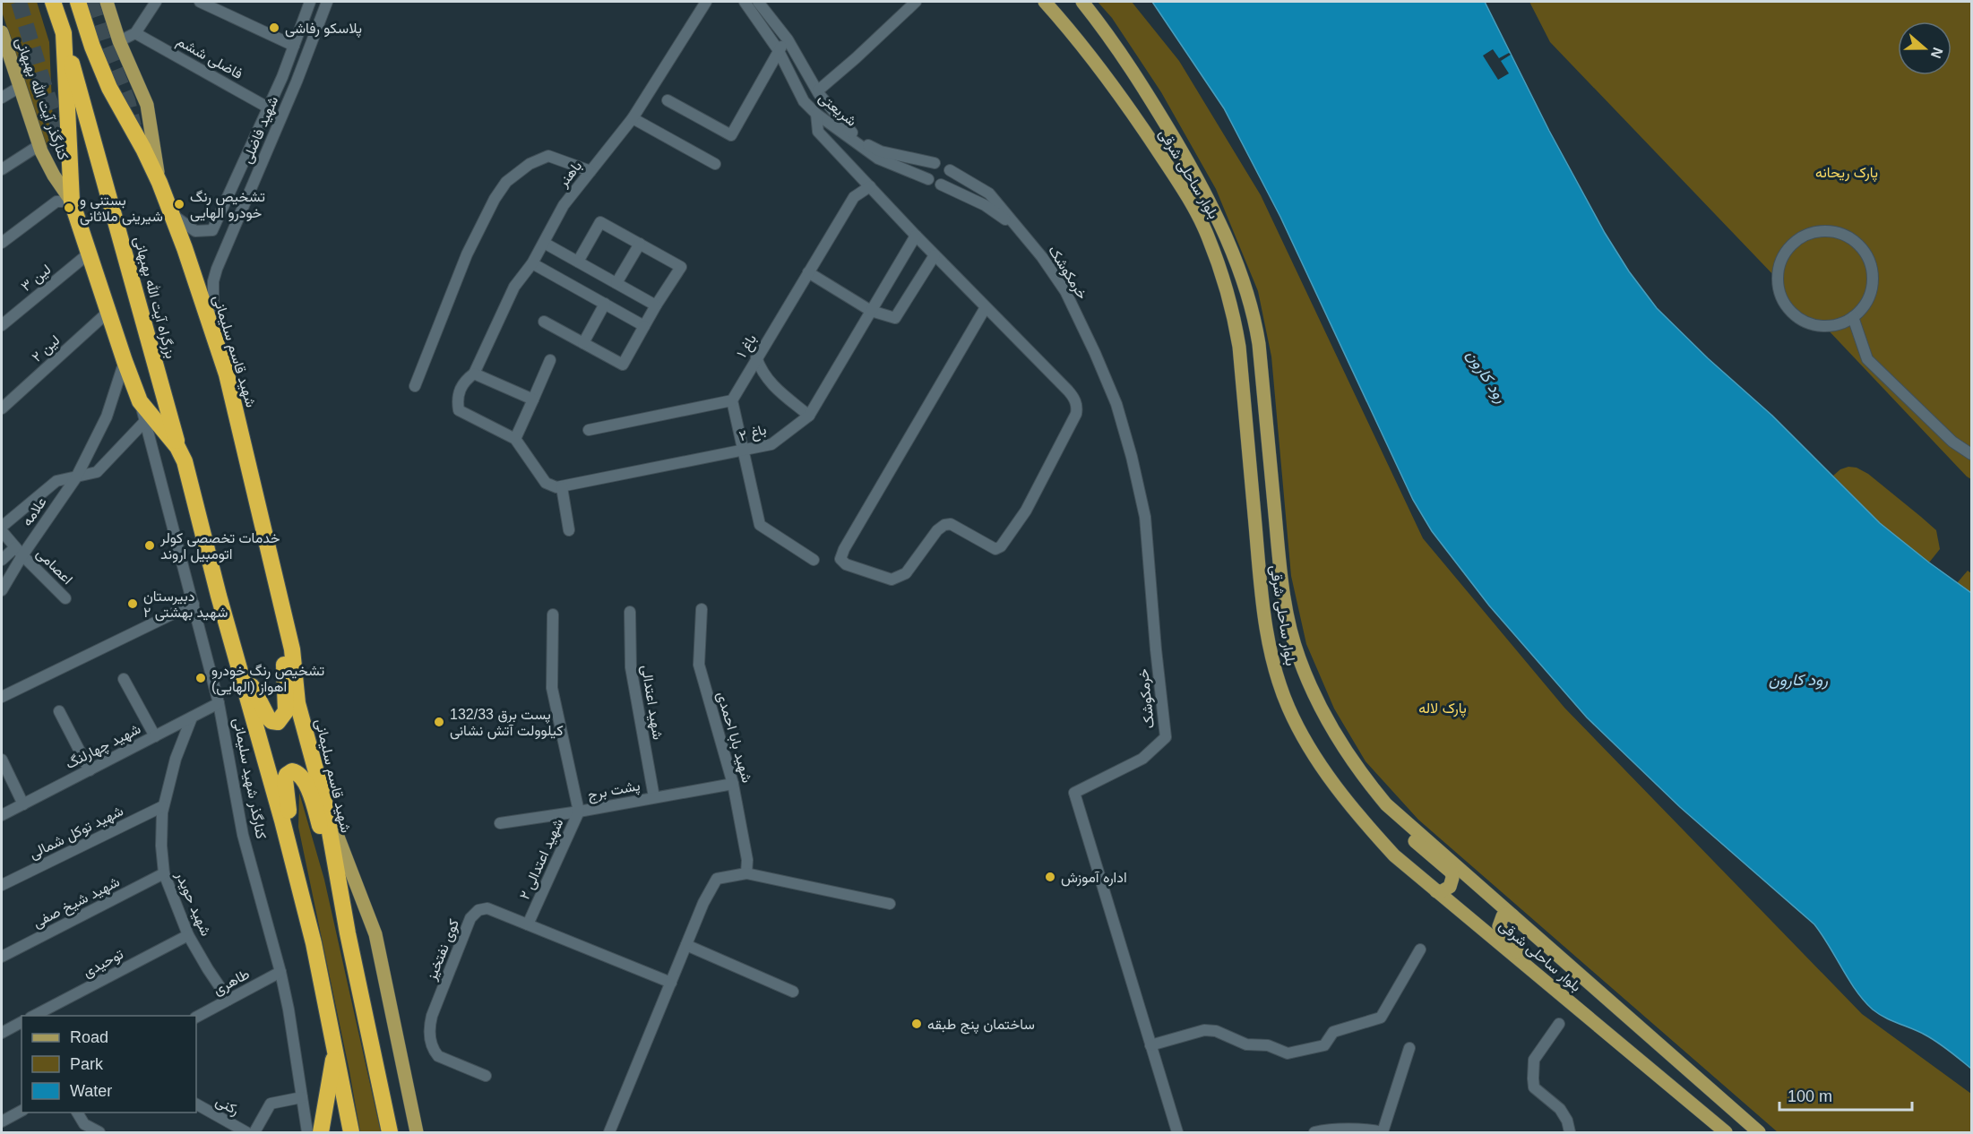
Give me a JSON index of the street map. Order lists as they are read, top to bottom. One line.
{"streets":{"highway":["بزرگراه آیت الله بهبهانی","شهید قاسم سلیمانی"],"main road":["کنارگذر آیت الله بهبهانی","بلوار ساحلی شرقی"],"street":["فاضلی ششم","شریعتی","شهید فاضلی","باهنر","خرمکوشک","لین ۳","باغ ۱","لین ۲","باغ ۲","علامه","اعصامی","شهید اعتدالی","شهید بابا احمدی","شهید چهارلنگ","کنارگذر شهید سلیمانی","پشت برج","شهید توکل شمالی","شهید اعتدالی ۲","شهید شیخ صفی","شهید حویدر","کوی نفتخیز","توحیدی","طاهری","رکنی"]},"crossings":[["فاضلی ششم","شهید فاضلی"],["کنارگذر آیت الله بهبهانی","بزرگراه آیت الله بهبهانی"],["شهید فاضلی","شهید قاسم سلیمانی"],["علامه","اعصامی"],["شهید اعتدالی","پشت برج"],["شهید بابا احمدی","پشت برج"],["شهید چهارلنگ","کنارگذر شهید سلیمانی"],["شهید چهارلنگ","شهید حویدر"],["کنارگذر شهید سلیمانی","طاهری"],["پشت برج","شهید اعتدالی ۲"],["شهید توکل شمالی","شهید حویدر"],["شهید اعتدالی ۲","کوی نفتخیز"],["شهید شیخ صفی","شهید حویدر"],["شهید حویدر","توحیدی"],["شهید حویدر","طاهری"]],"water":["رود کارون"],"parks":["پارک ریحانه","پارک لاله"],"places":["پلاسکو رفاشی","تشخیص رنگ خودرو الهایی","بستنی و شیرینی ملاثانی","خدمات تخصصی کولر اتومبیل اروند","دبیرستان شهید بهشتی ۲","تشخیص رنگ خودرو اهواز (الهایی)","پست برق 132/33 کیلوولت آتش نشانی","اداره آموزش","ساختمان پنج طبقه"],"legend":["Road","Park","Water"],"scale_bar":"100 m","north":"right"}
